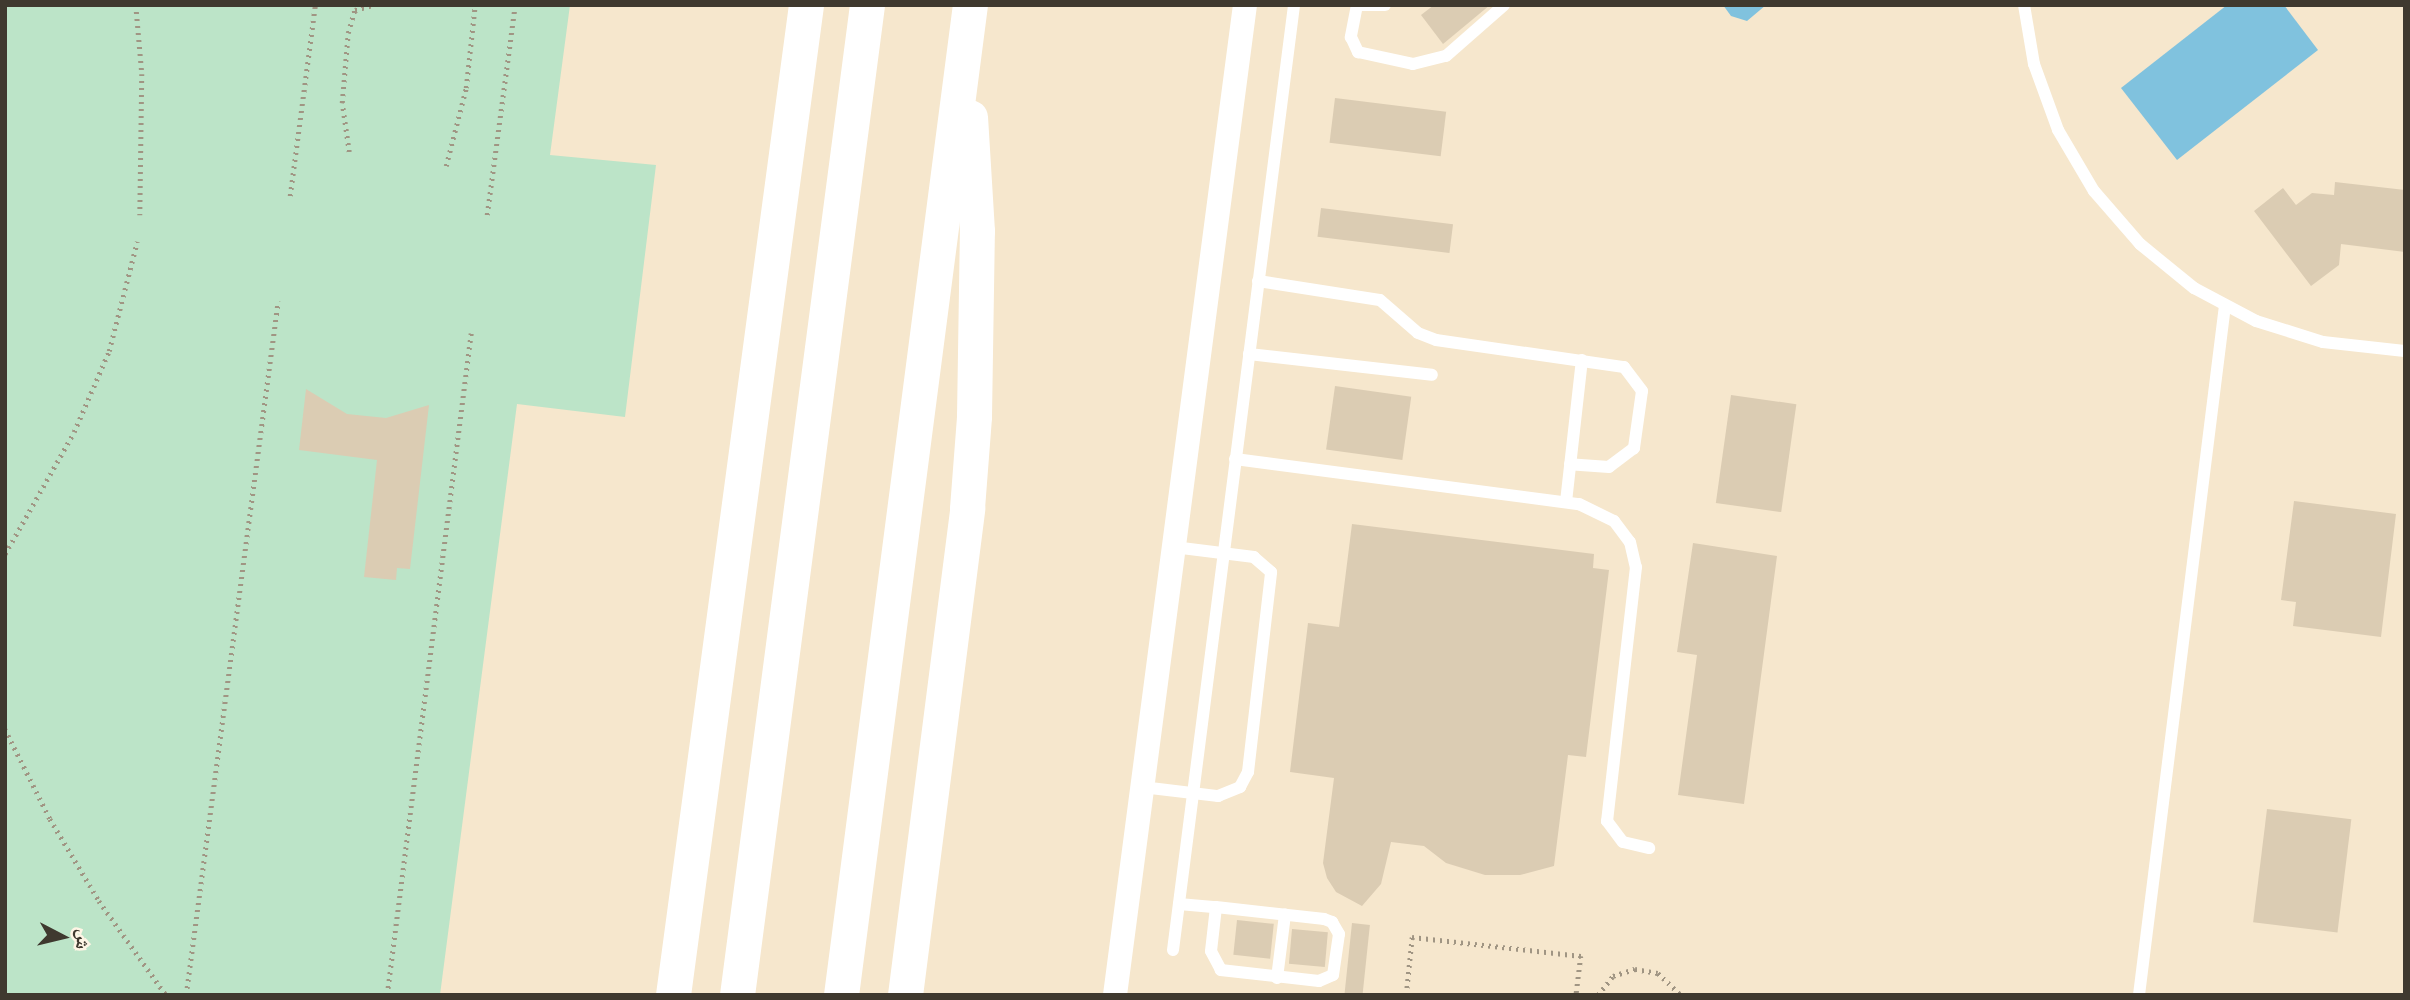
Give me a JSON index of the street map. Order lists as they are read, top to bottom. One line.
{"north":"right"}
